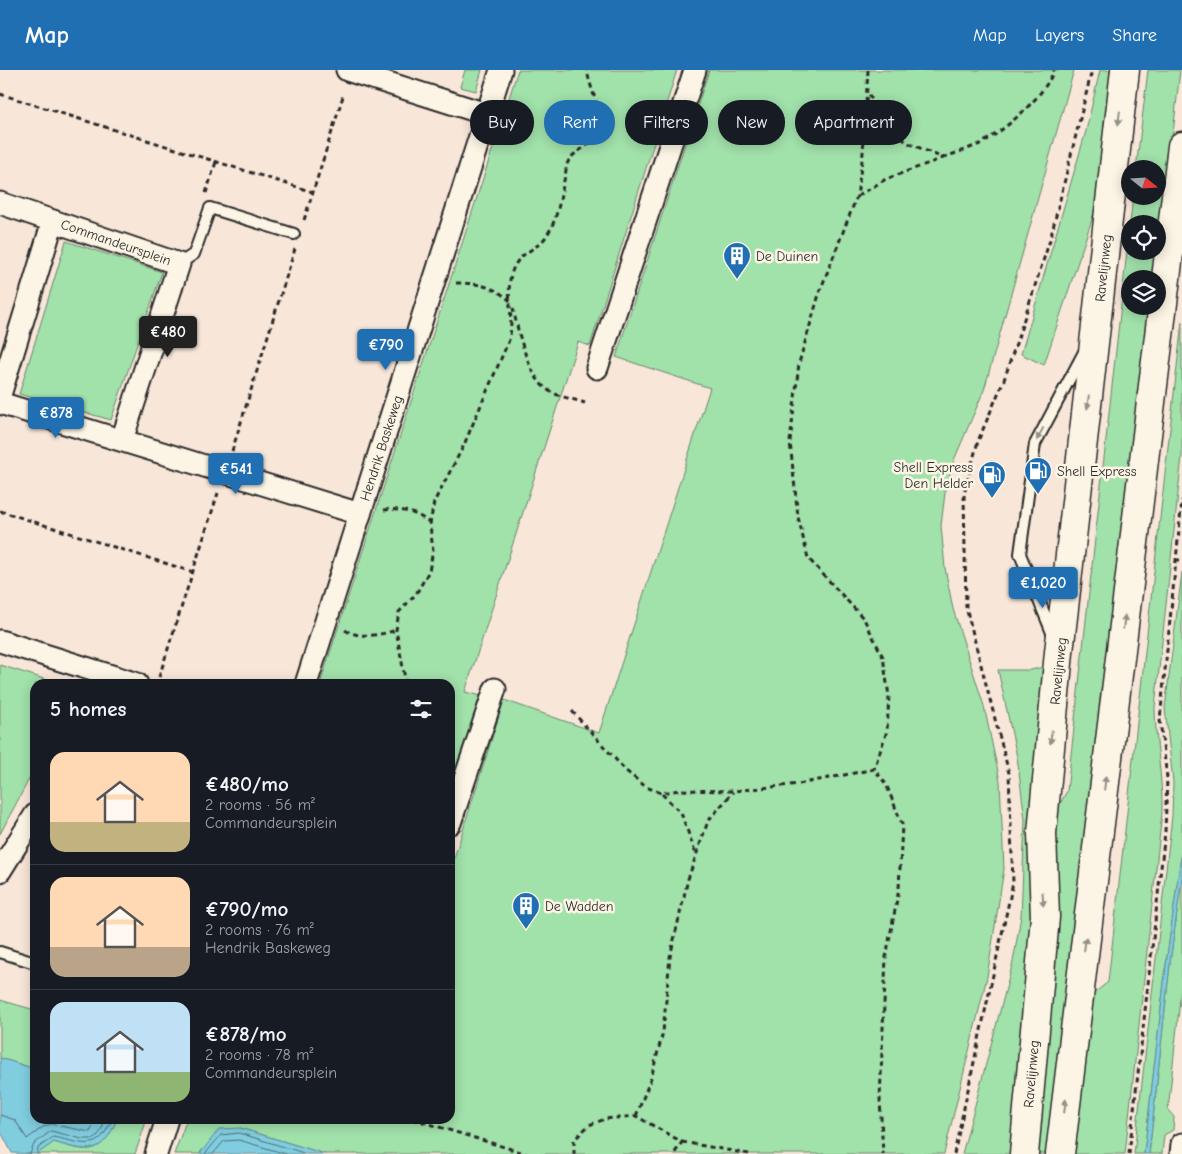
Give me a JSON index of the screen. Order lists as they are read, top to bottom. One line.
{"streets":{"main road":["Ravelijnweg"],"street":["Commandeursplein","Hendrik Baskeweg"]},"places":{"building":["De Duinen","De Wadden"],"fuel station":["Shell Express","Shell Express Den Helder"]},"north":"right","page":{"header":"Map","nav":["Map","Layers","Share"],"chip":["Buy","Rent","Filters","New","Apartment"],"price":["€480","€790","€878","€541","€1,020"],"heading":"5 homes","list":[{"name":"€480/mo","note":"2 rooms · 56 m² · Commandeursplein"},{"name":"€790/mo","note":"2 rooms · 76 m² · Hendrik Baskeweg"},{"name":"€878/mo","note":"2 rooms · 78 m² · Commandeursplein"}]}}
